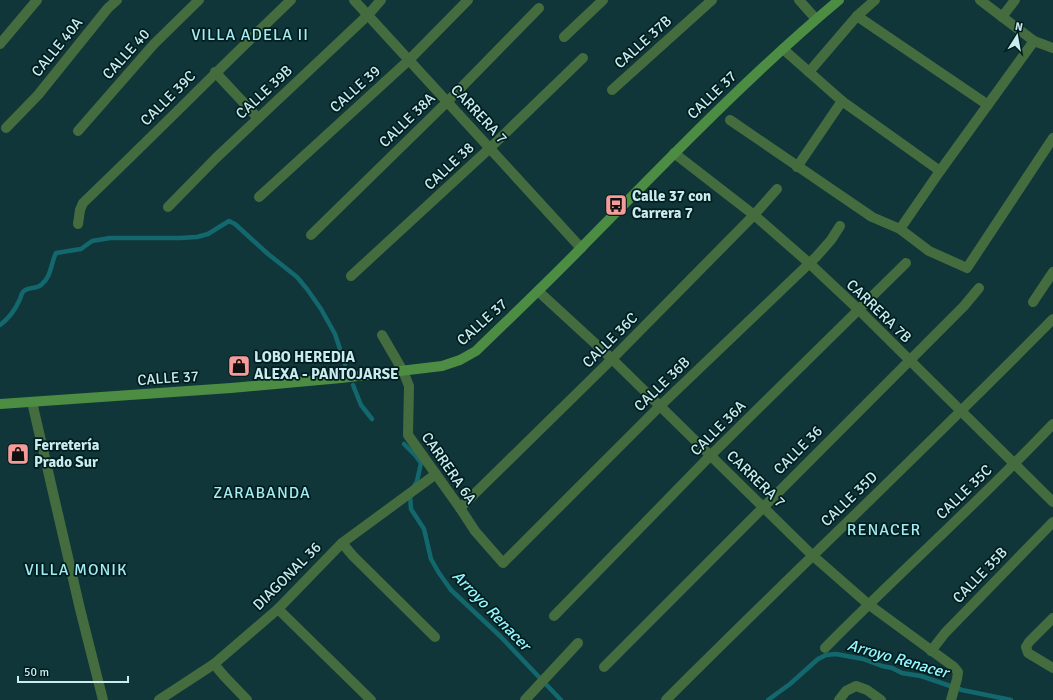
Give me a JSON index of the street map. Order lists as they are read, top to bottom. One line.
{"streets":{"main road":["CALLE 37"],"street":["CALLE 37B","CALLE 40A","CALLE 40","CALLE 39","CALLE 39B","CALLE 39C","CARRERA 7","CALLE 38A","CALLE 38","CARRERA 7B","CALLE 36C","CALLE 36B","CALLE 36A","CALLE 36","CARRERA 6A","CALLE 35C","CALLE 35D","CALLE 35B","DIAGONAL 36"]},"crossings":[["CALLE 39","CARRERA 7"],["CALLE 39B","CARRERA 7"],["CALLE 37","CARRERA 7"],["CALLE 37","CARRERA 7B"],["CALLE 37","CARRERA 6A"],["CARRERA 7","CALLE 38A"],["CARRERA 7","CALLE 38"],["CARRERA 7","CALLE 36C"],["CARRERA 7","CALLE 36B"],["CARRERA 7","CALLE 36A"],["CARRERA 7","CALLE 36"],["CARRERA 7","CALLE 35C"],["CARRERA 7","CALLE 35D"],["CARRERA 7","CALLE 35B"],["CARRERA 7B","CALLE 36C"],["CARRERA 7B","CALLE 36B"],["CARRERA 7B","CALLE 36A"],["CARRERA 7B","CALLE 36"],["CARRERA 7B","CALLE 35C"],["CARRERA 7B","CALLE 35D"],["CALLE 36C","CARRERA 6A"],["CALLE 36B","CARRERA 6A"],["CARRERA 6A","DIAGONAL 36"]],"districts":["VILLA ADELA II","ZARABANDA","RENACER","VILLA MONIK"],"water":["Arroyo Renacer"],"places":{"bus stop":["Calle 37 con Carrera 7"],"shop":["LOBO HEREDIA ALEXA - PANTOJARSE","Ferretería Prado Sur"]},"scale_bar":"50 m","north":"top"}
